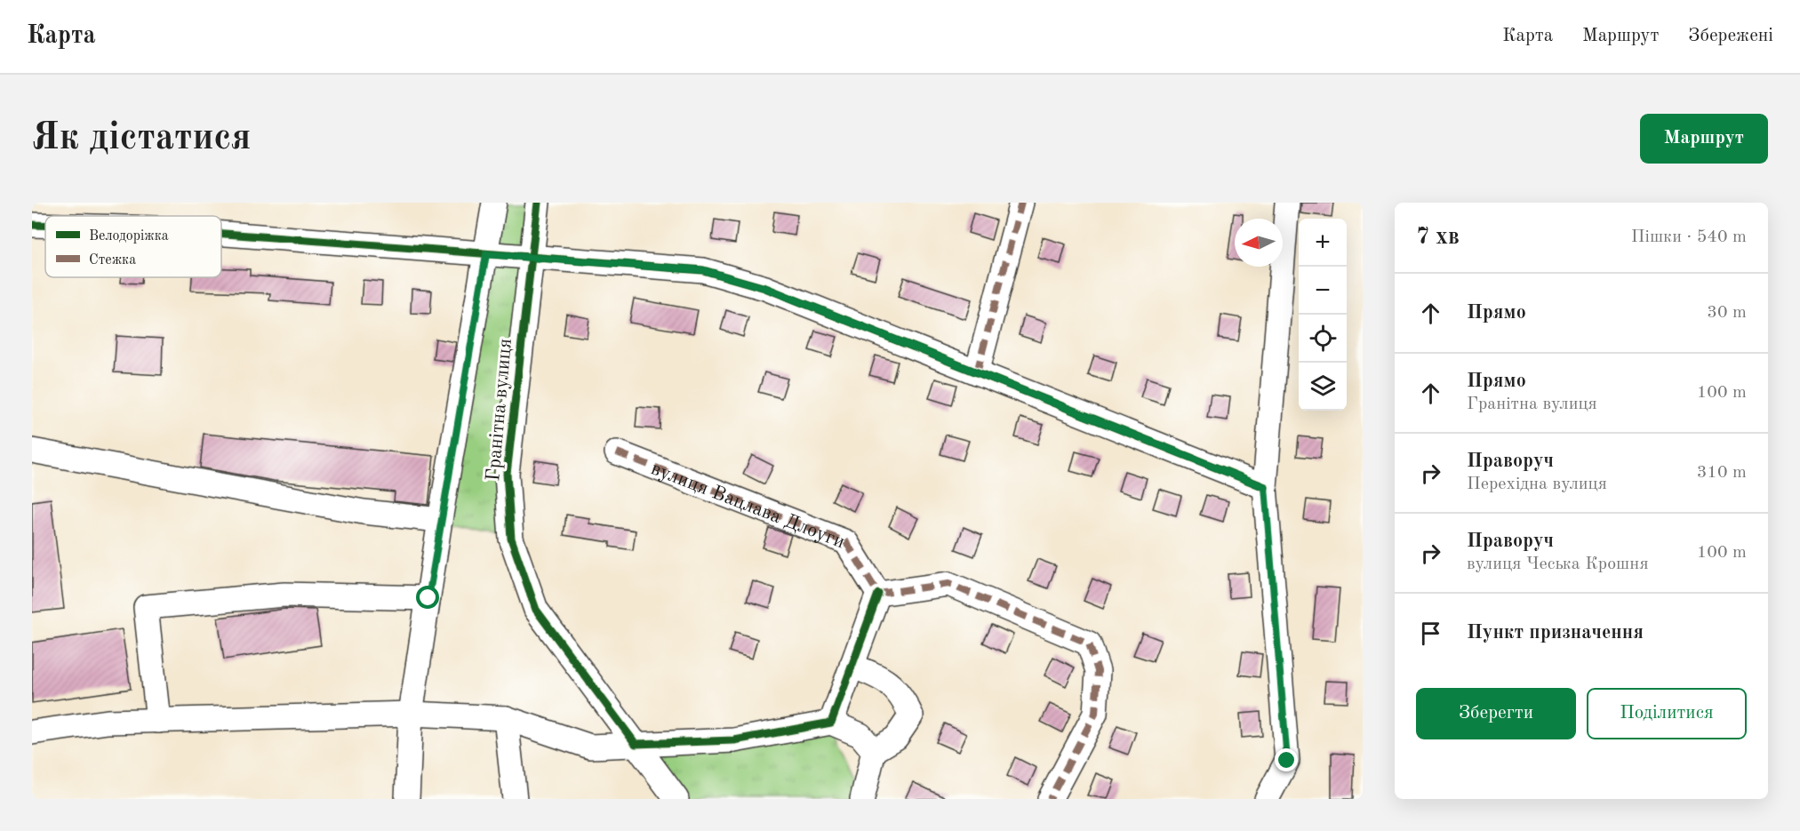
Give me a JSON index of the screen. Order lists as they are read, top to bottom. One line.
{"streets":{"street":["Гранітна вулиця","вулиця Вацлава Длоуги"]},"legend":["Велодоріжка","Стежка"],"north":"left","page":{"header":"Карта","nav":["Карта","Маршрут","Збережені"],"buttons":["Маршрут",["Зберегти","Поділитися"]],"title":"Як дістатися","heading":["7 хв","Пішки · 540 m"],"map_buttons":["+","−"],"list":[["Прямо","30 m"],["Прямо","Гранітна вулиця","100 m"],["Праворуч","Перехідна вулиця","310 m"],["Праворуч","вулиця Чеська Крошня","100 m"],"Пункт призначення"]}}
